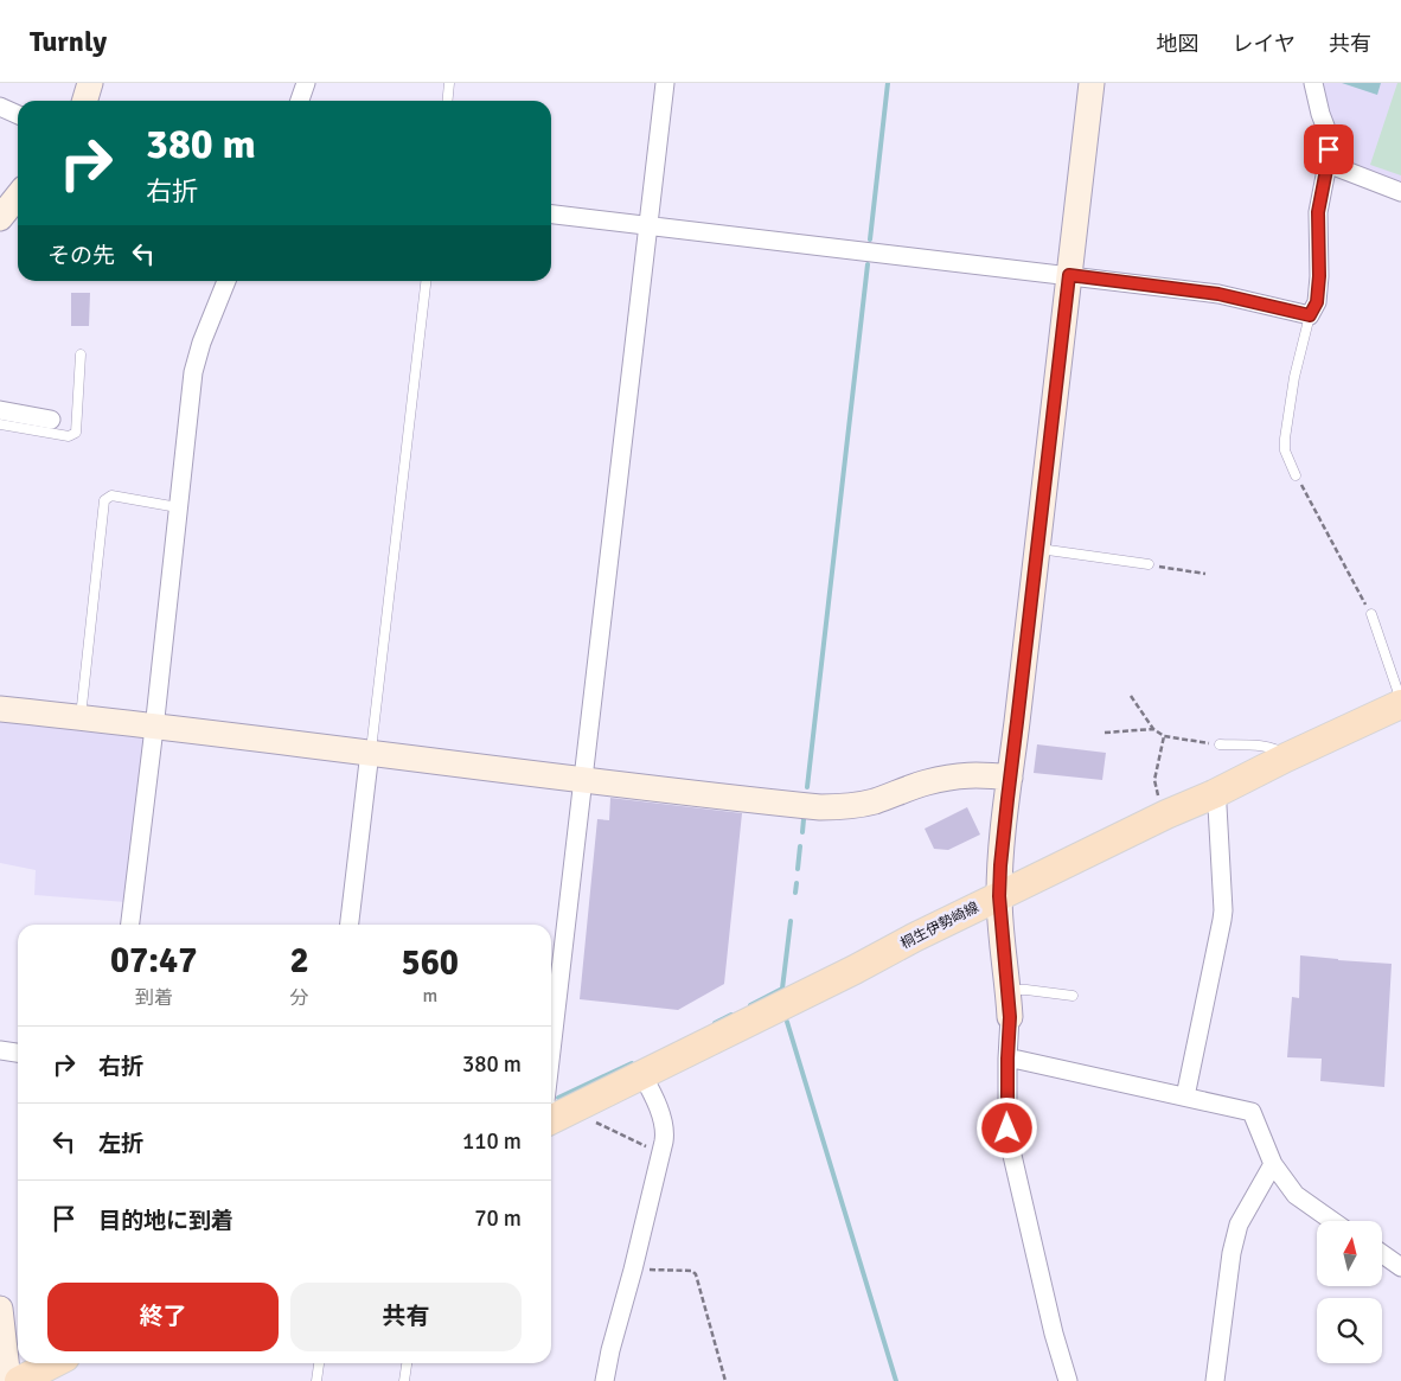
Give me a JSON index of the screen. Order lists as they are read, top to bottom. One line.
{"streets":{"main road":["桐生伊勢崎線"]},"north":"top","page":{"header":"Turnly","nav":["地図","レイヤ","共有"],"turn":["380 m","右折"],"then":"その先","eta":["07:47","到着","2","分","560","m"],"list":[{"name":"右折","value":"380 m"},{"name":"左折","value":"110 m"},{"name":"目的地に到着","value":"70 m"}],"buttons":["終了","共有"]}}
